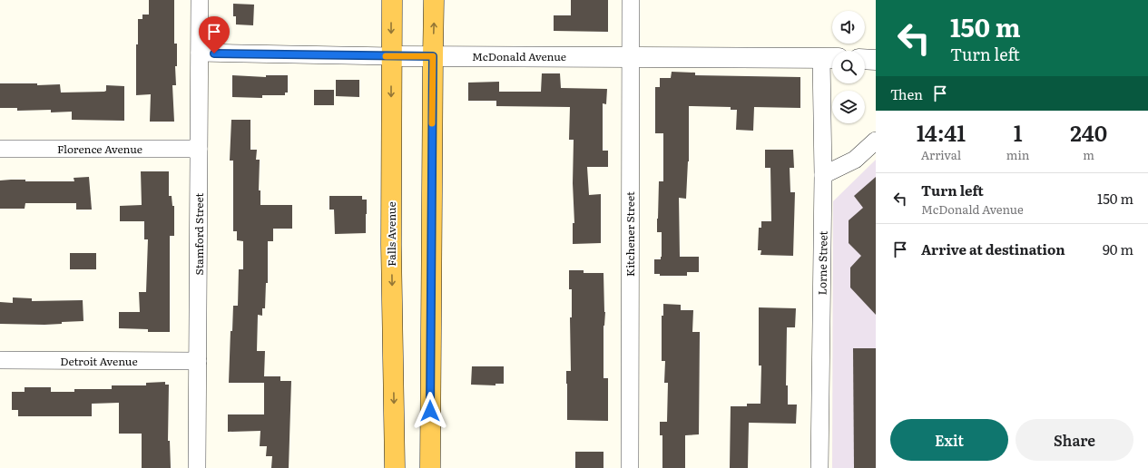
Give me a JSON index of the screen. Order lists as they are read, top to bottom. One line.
{"streets":{"highway":["Falls Avenue"],"street":["McDonald Avenue","Florence Avenue","Stamford Street","Kitchener Street","Lorne Street","Detroit Avenue"]},"crossings":[["McDonald Avenue","Stamford Street"],["McDonald Avenue","Falls Avenue"],["McDonald Avenue","Kitchener Street"],["McDonald Avenue","Lorne Street"],["Florence Avenue","Stamford Street"],["Stamford Street","Detroit Avenue"]],"page":{"turn":["150 m","Turn left"],"then":"Then","eta":["14:41","Arrival","1","min","240","m"],"list":[{"name":"Turn left","note":"McDonald Avenue","value":"150 m"},{"name":"Arrive at destination","value":"90 m"}],"buttons":["Exit","Share"]}}
